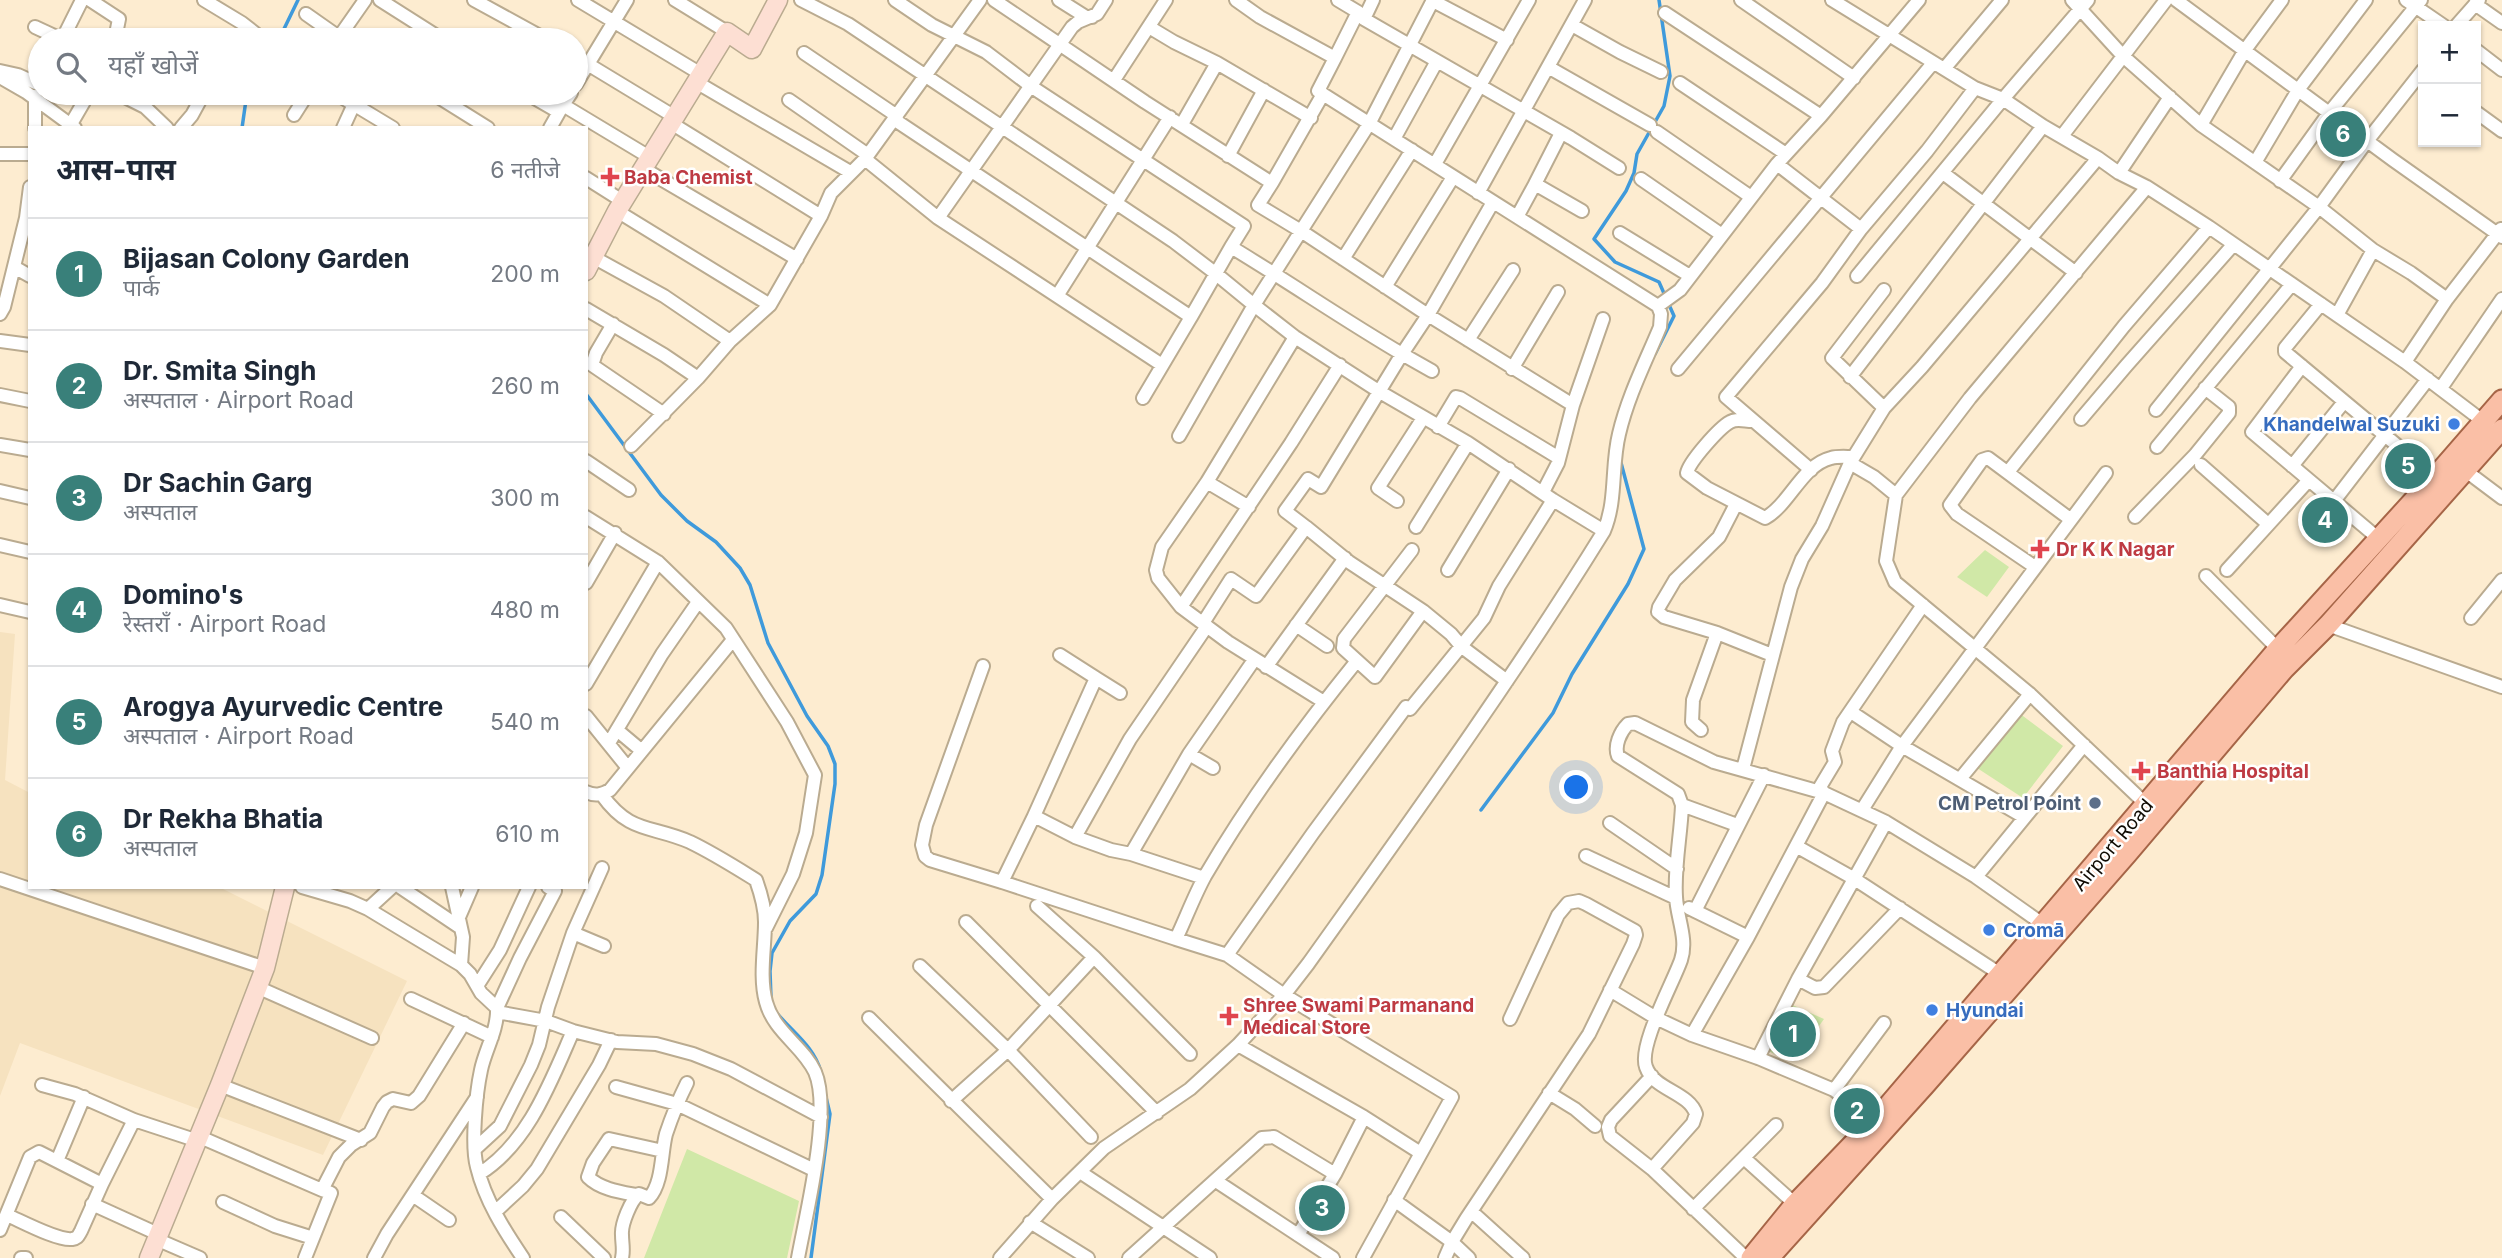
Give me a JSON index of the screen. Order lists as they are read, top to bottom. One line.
{"streets":{"main road":["Airport Road"]},"places":{"health":["Baba Chemist","Dr K K Nagar","Banthia Hospital","Shree Swami Parmanand Medical Store"],"other":["Khandelwal Suzuki","CM Petrol Point","Cromā","Hyundai"]},"page":{"map_buttons":["+","−"],"search":"यहाँ खोजें","pins":["6","5","4","1","2","3"],"heading":["आस-पास","6 नतीजे"],"list":[{"mark":"1","name":"Bijasan Colony Garden","note":"पार्क","value":"200 m"},{"mark":"2","name":"Dr. Smita Singh","note":"अस्पताल · Airport Road","value":"260 m"},{"mark":"3","name":"Dr Sachin Garg","note":"अस्पताल","value":"300 m"},{"mark":"4","name":"Domino's","note":"रेस्तराँ · Airport Road","value":"480 m"},{"mark":"5","name":"Arogya Ayurvedic Centre","note":"अस्पताल · Airport Road","value":"540 m"},{"mark":"6","name":"Dr Rekha Bhatia","note":"अस्पताल","value":"610 m"}]}}
